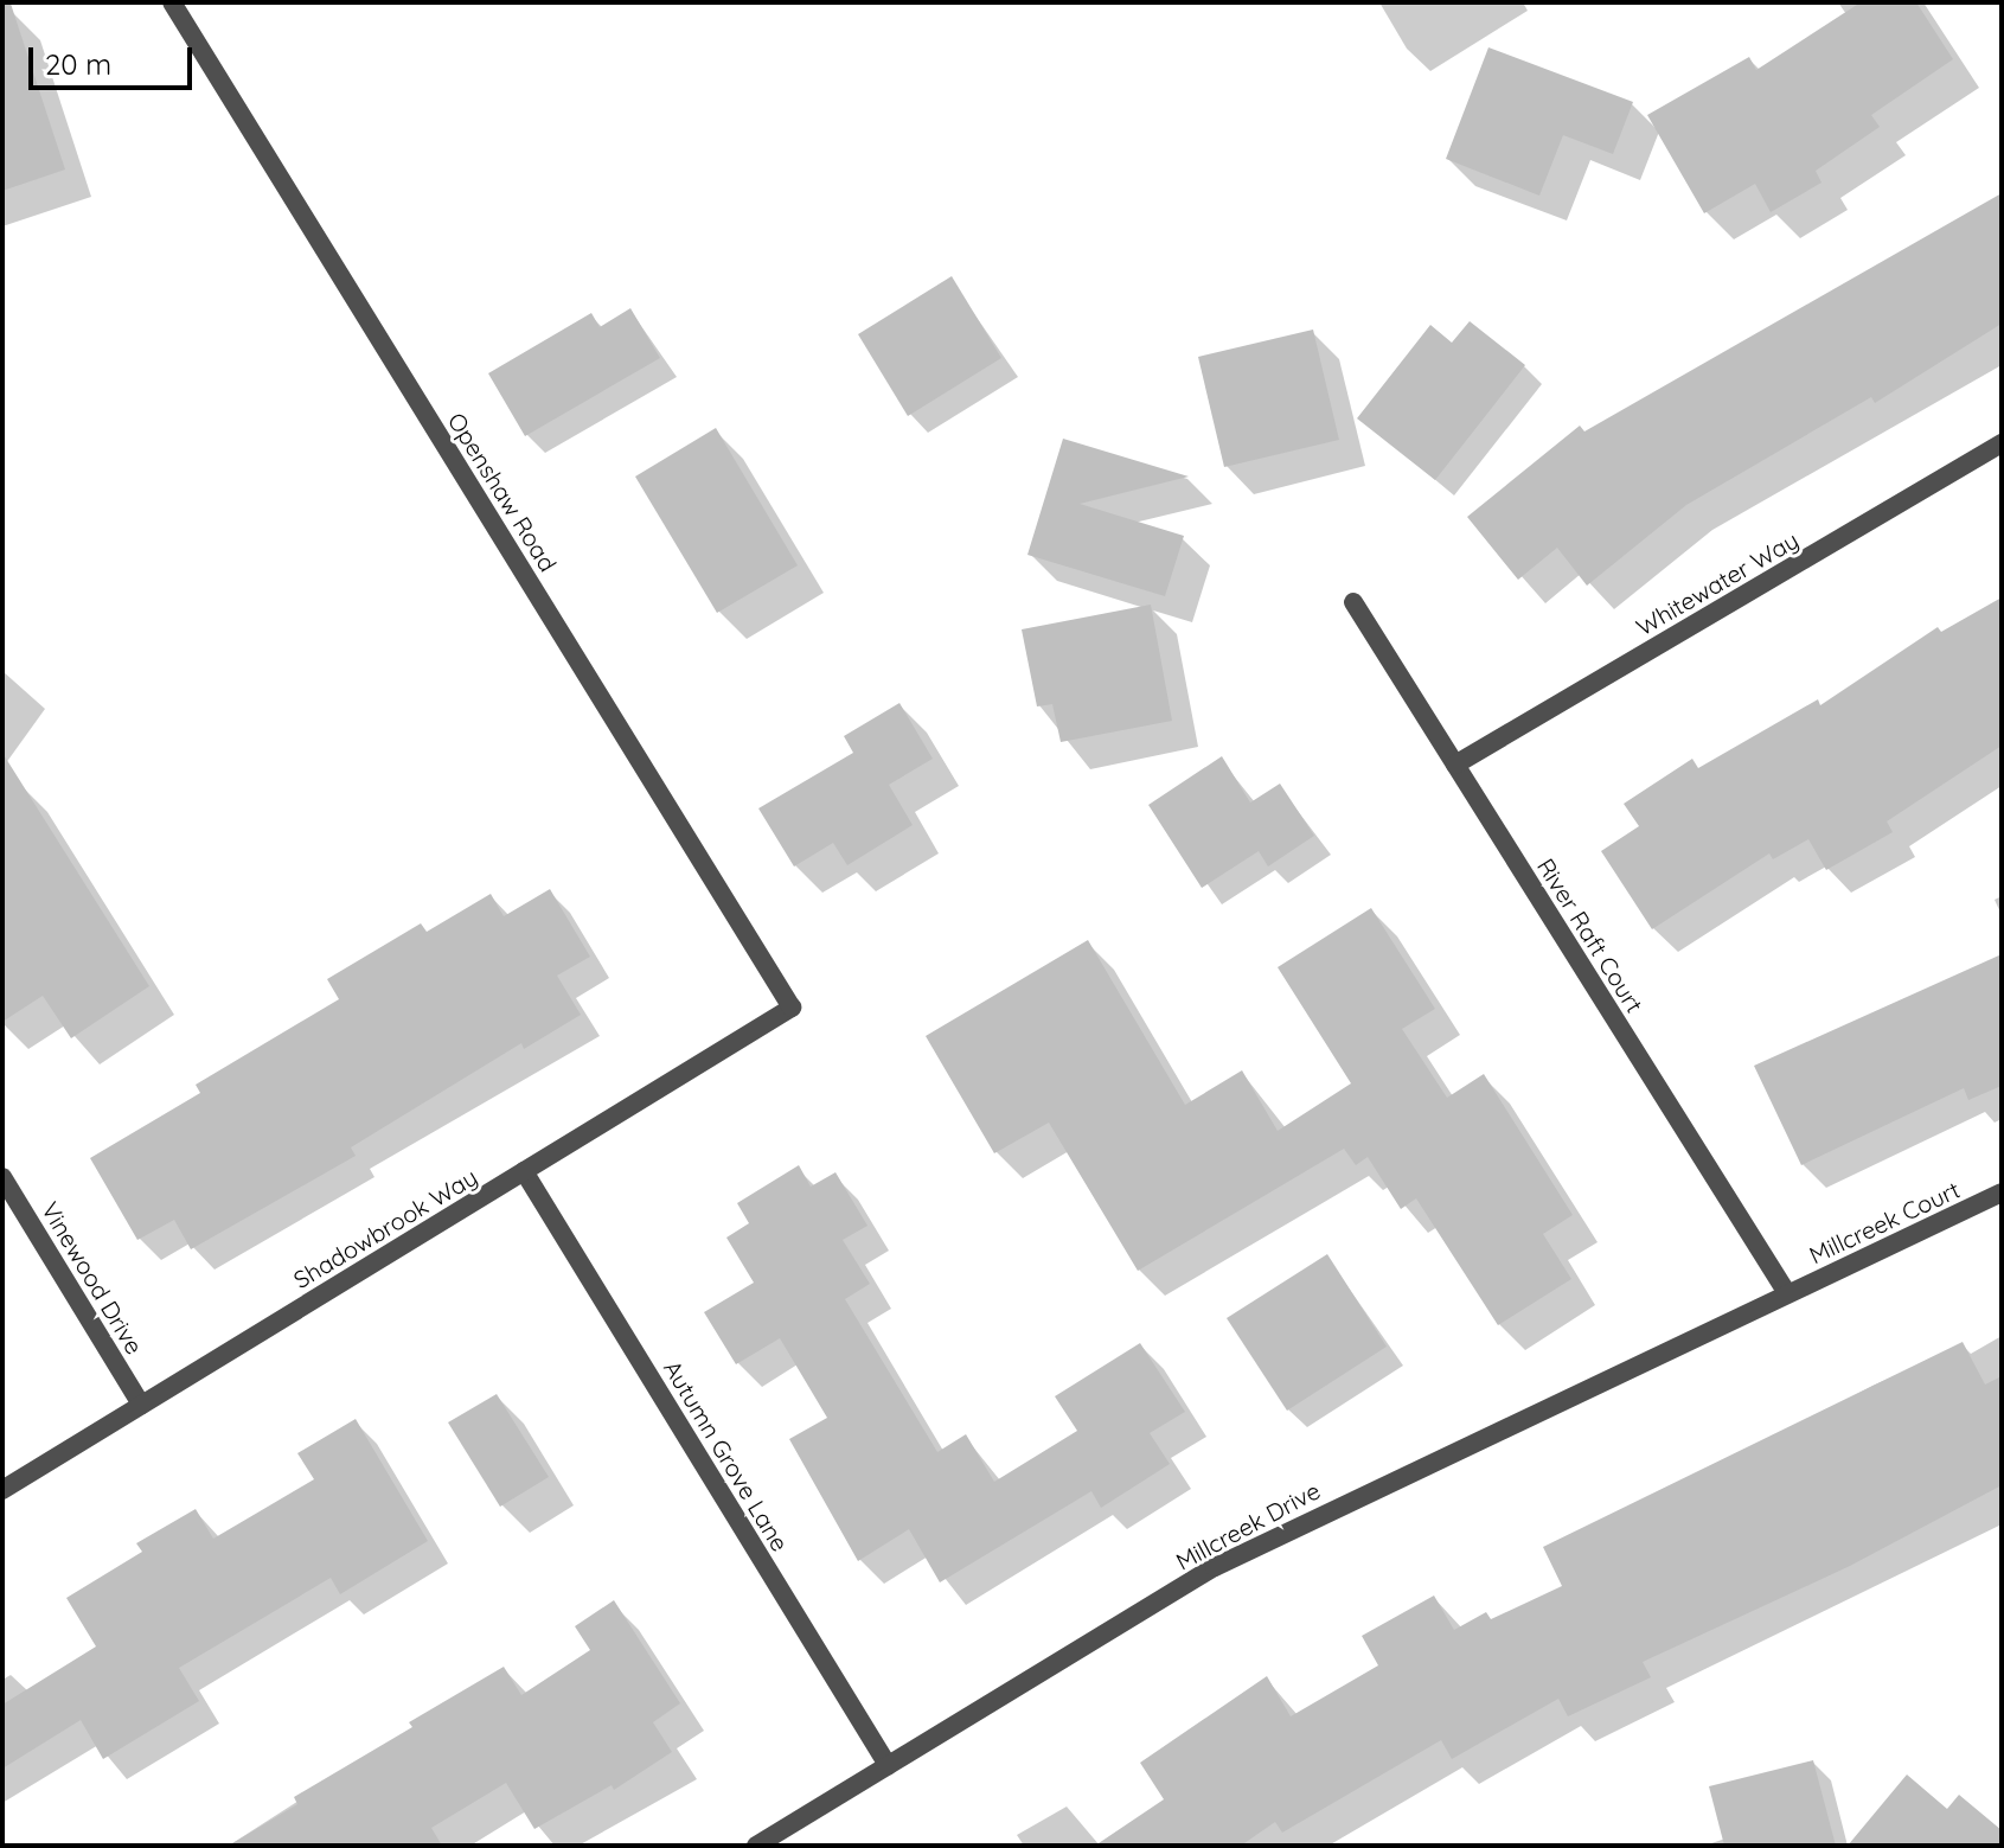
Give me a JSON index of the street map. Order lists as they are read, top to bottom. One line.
{"streets":{"street":["Openshaw Road","Whitewater Way","River Raft Court","Millcreek Court","Shadowbrook Way","Vinewood Drive","Autumn Grove Lane","Millcreek Drive"]},"crossings":[["Openshaw Road","Shadowbrook Way"],["Whitewater Way","River Raft Court"],["River Raft Court","Millcreek Court"],["River Raft Court","Millcreek Drive"],["Millcreek Court","Millcreek Drive"],["Shadowbrook Way","Vinewood Drive"],["Shadowbrook Way","Autumn Grove Lane"],["Autumn Grove Lane","Millcreek Drive"]],"scale_bar":"20 m"}
